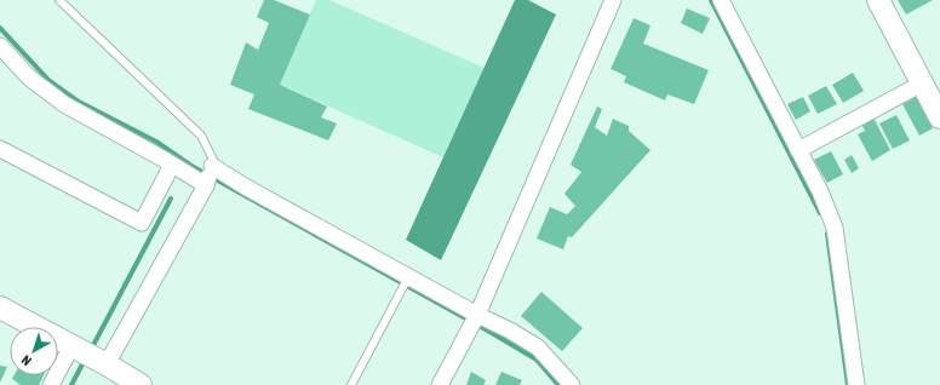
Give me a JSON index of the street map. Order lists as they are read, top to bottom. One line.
{"north":"bottom left"}
